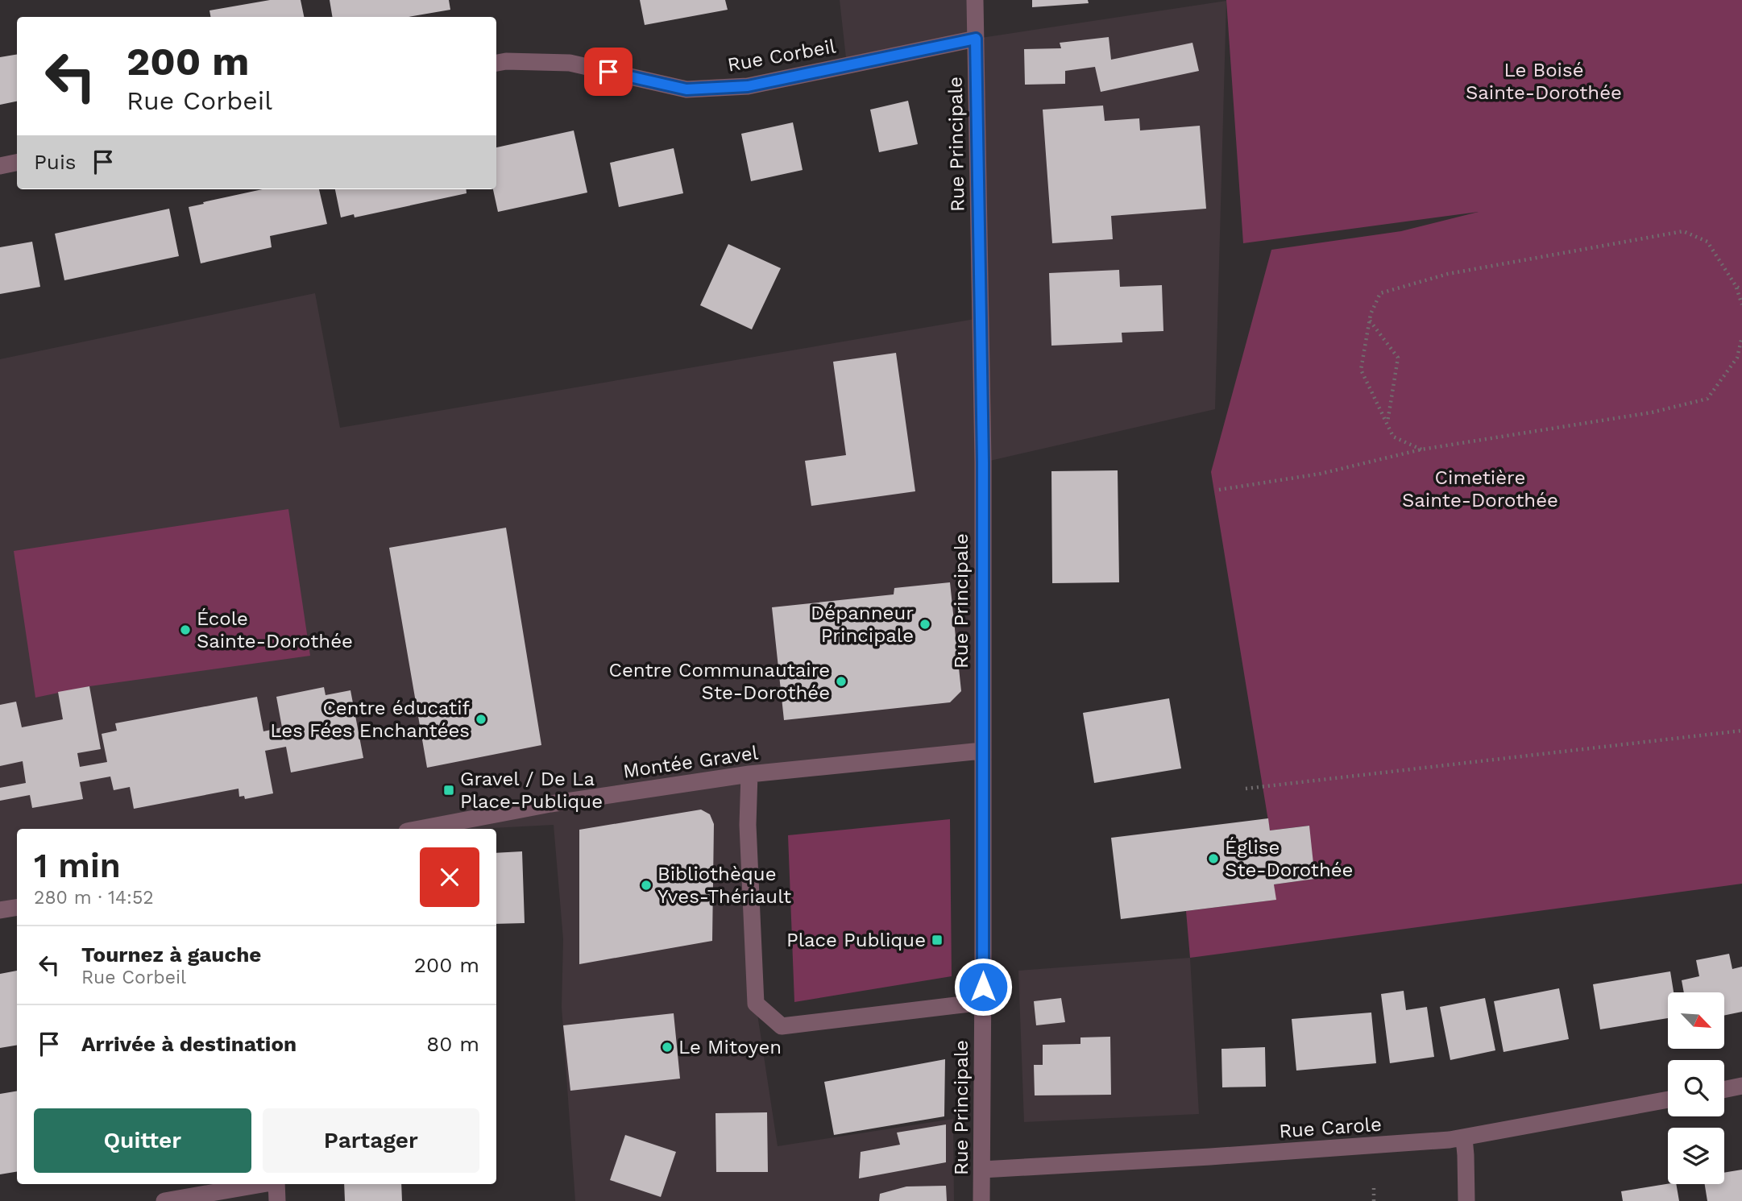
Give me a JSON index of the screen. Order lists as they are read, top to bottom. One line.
{"streets":{"street":["Rue Corbeil","Rue Principale","Montée Gravel","Rue Carole"]},"crossings":[["Rue Corbeil","Rue Principale"],["Rue Principale","Montée Gravel"],["Rue Principale","Rue Carole"]],"parks":["Le Boisé Sainte-Dorothée","Cimetière Sainte-Dorothée"],"places":{"other":["Dépanneur Principale","École Sainte-Dorothée","Centre Communautaire Ste-Dorothée","Centre éducatif Les Fées Enchantées","Église Ste-Dorothée","Bibliothèque Yves-Thériault","Le Mitoyen"],"transit":["Gravel / De La Place-Publique","Place Publique"]},"north":"bottom right","page":{"turn":["200 m","Rue Corbeil"],"then":"Puis","heading":["1 min","280 m · 14:52"],"list":[{"name":"Tournez à gauche","note":"Rue Corbeil","value":"200 m"},{"name":"Arrivée à destination","value":"80 m"}],"buttons":["Quitter","Partager"]}}
